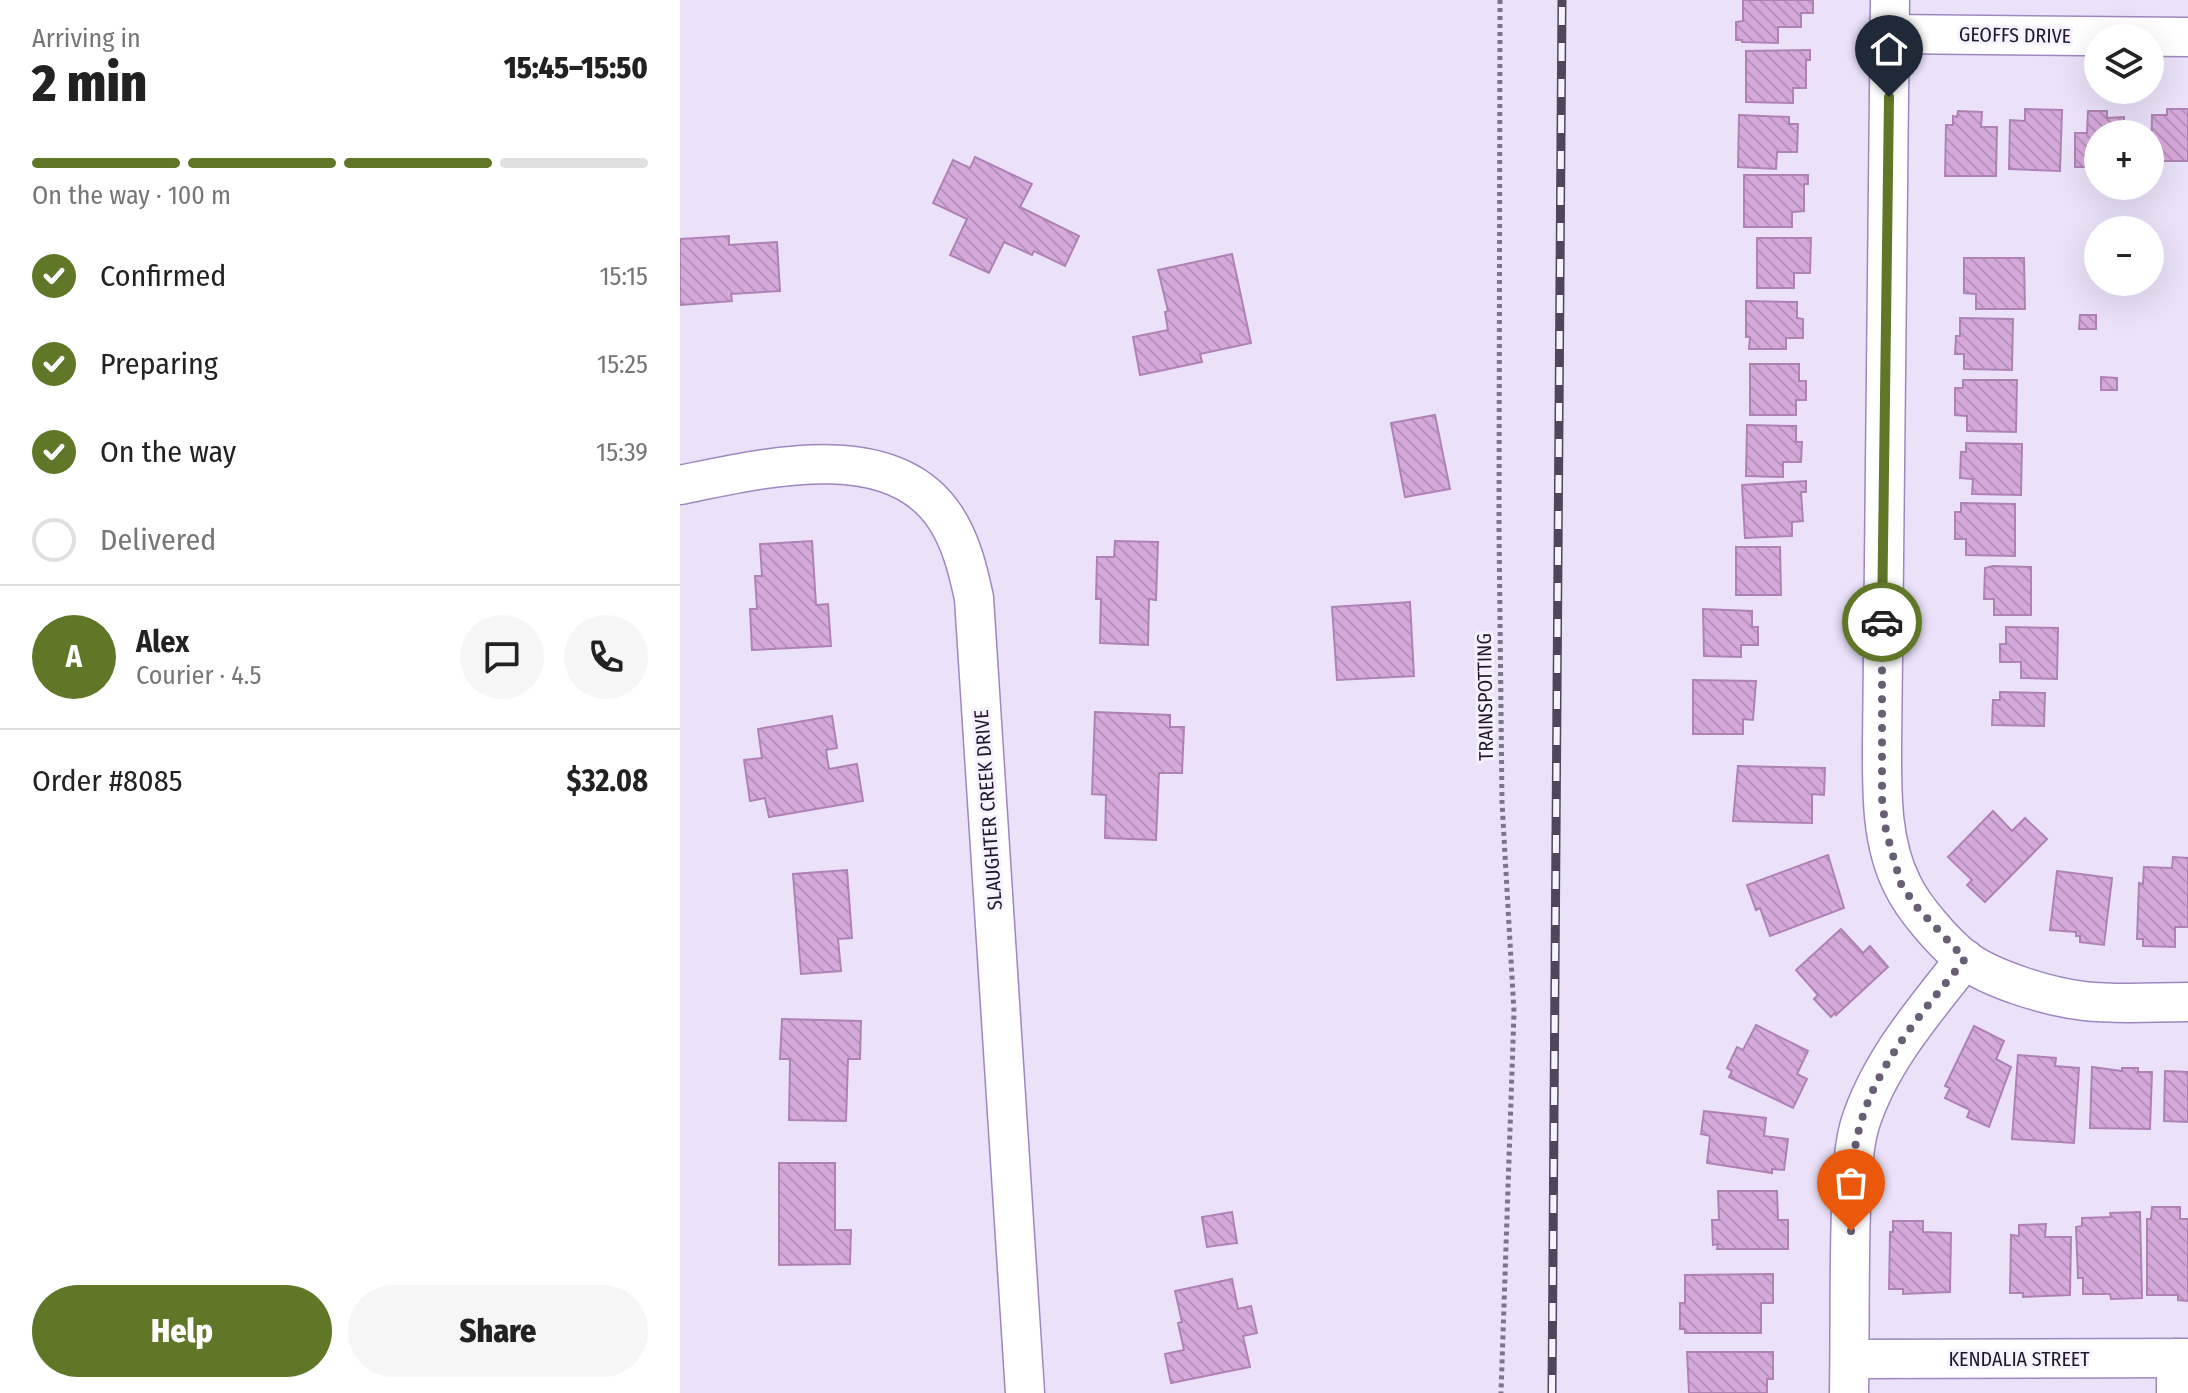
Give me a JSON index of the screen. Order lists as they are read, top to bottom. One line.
{"streets":{"street":["GEOFFS DRIVE","SLAUGHTER CREEK DRIVE","KENDALIA STREET"],"path":["TRAINSPOTTING"]},"page":{"heading":["2 min","Arriving in","15:45–15:50"],"panel":["Alex","Courier · 4.5","Order #8085","$32.08"],"map_buttons":["+","−"],"bar":"On the way · 100 m","list":[["Confirmed","15:15"],["Preparing","15:25"],["On the way","15:39"],"Delivered"],"round":"A","buttons":["Help","Share"]}}
